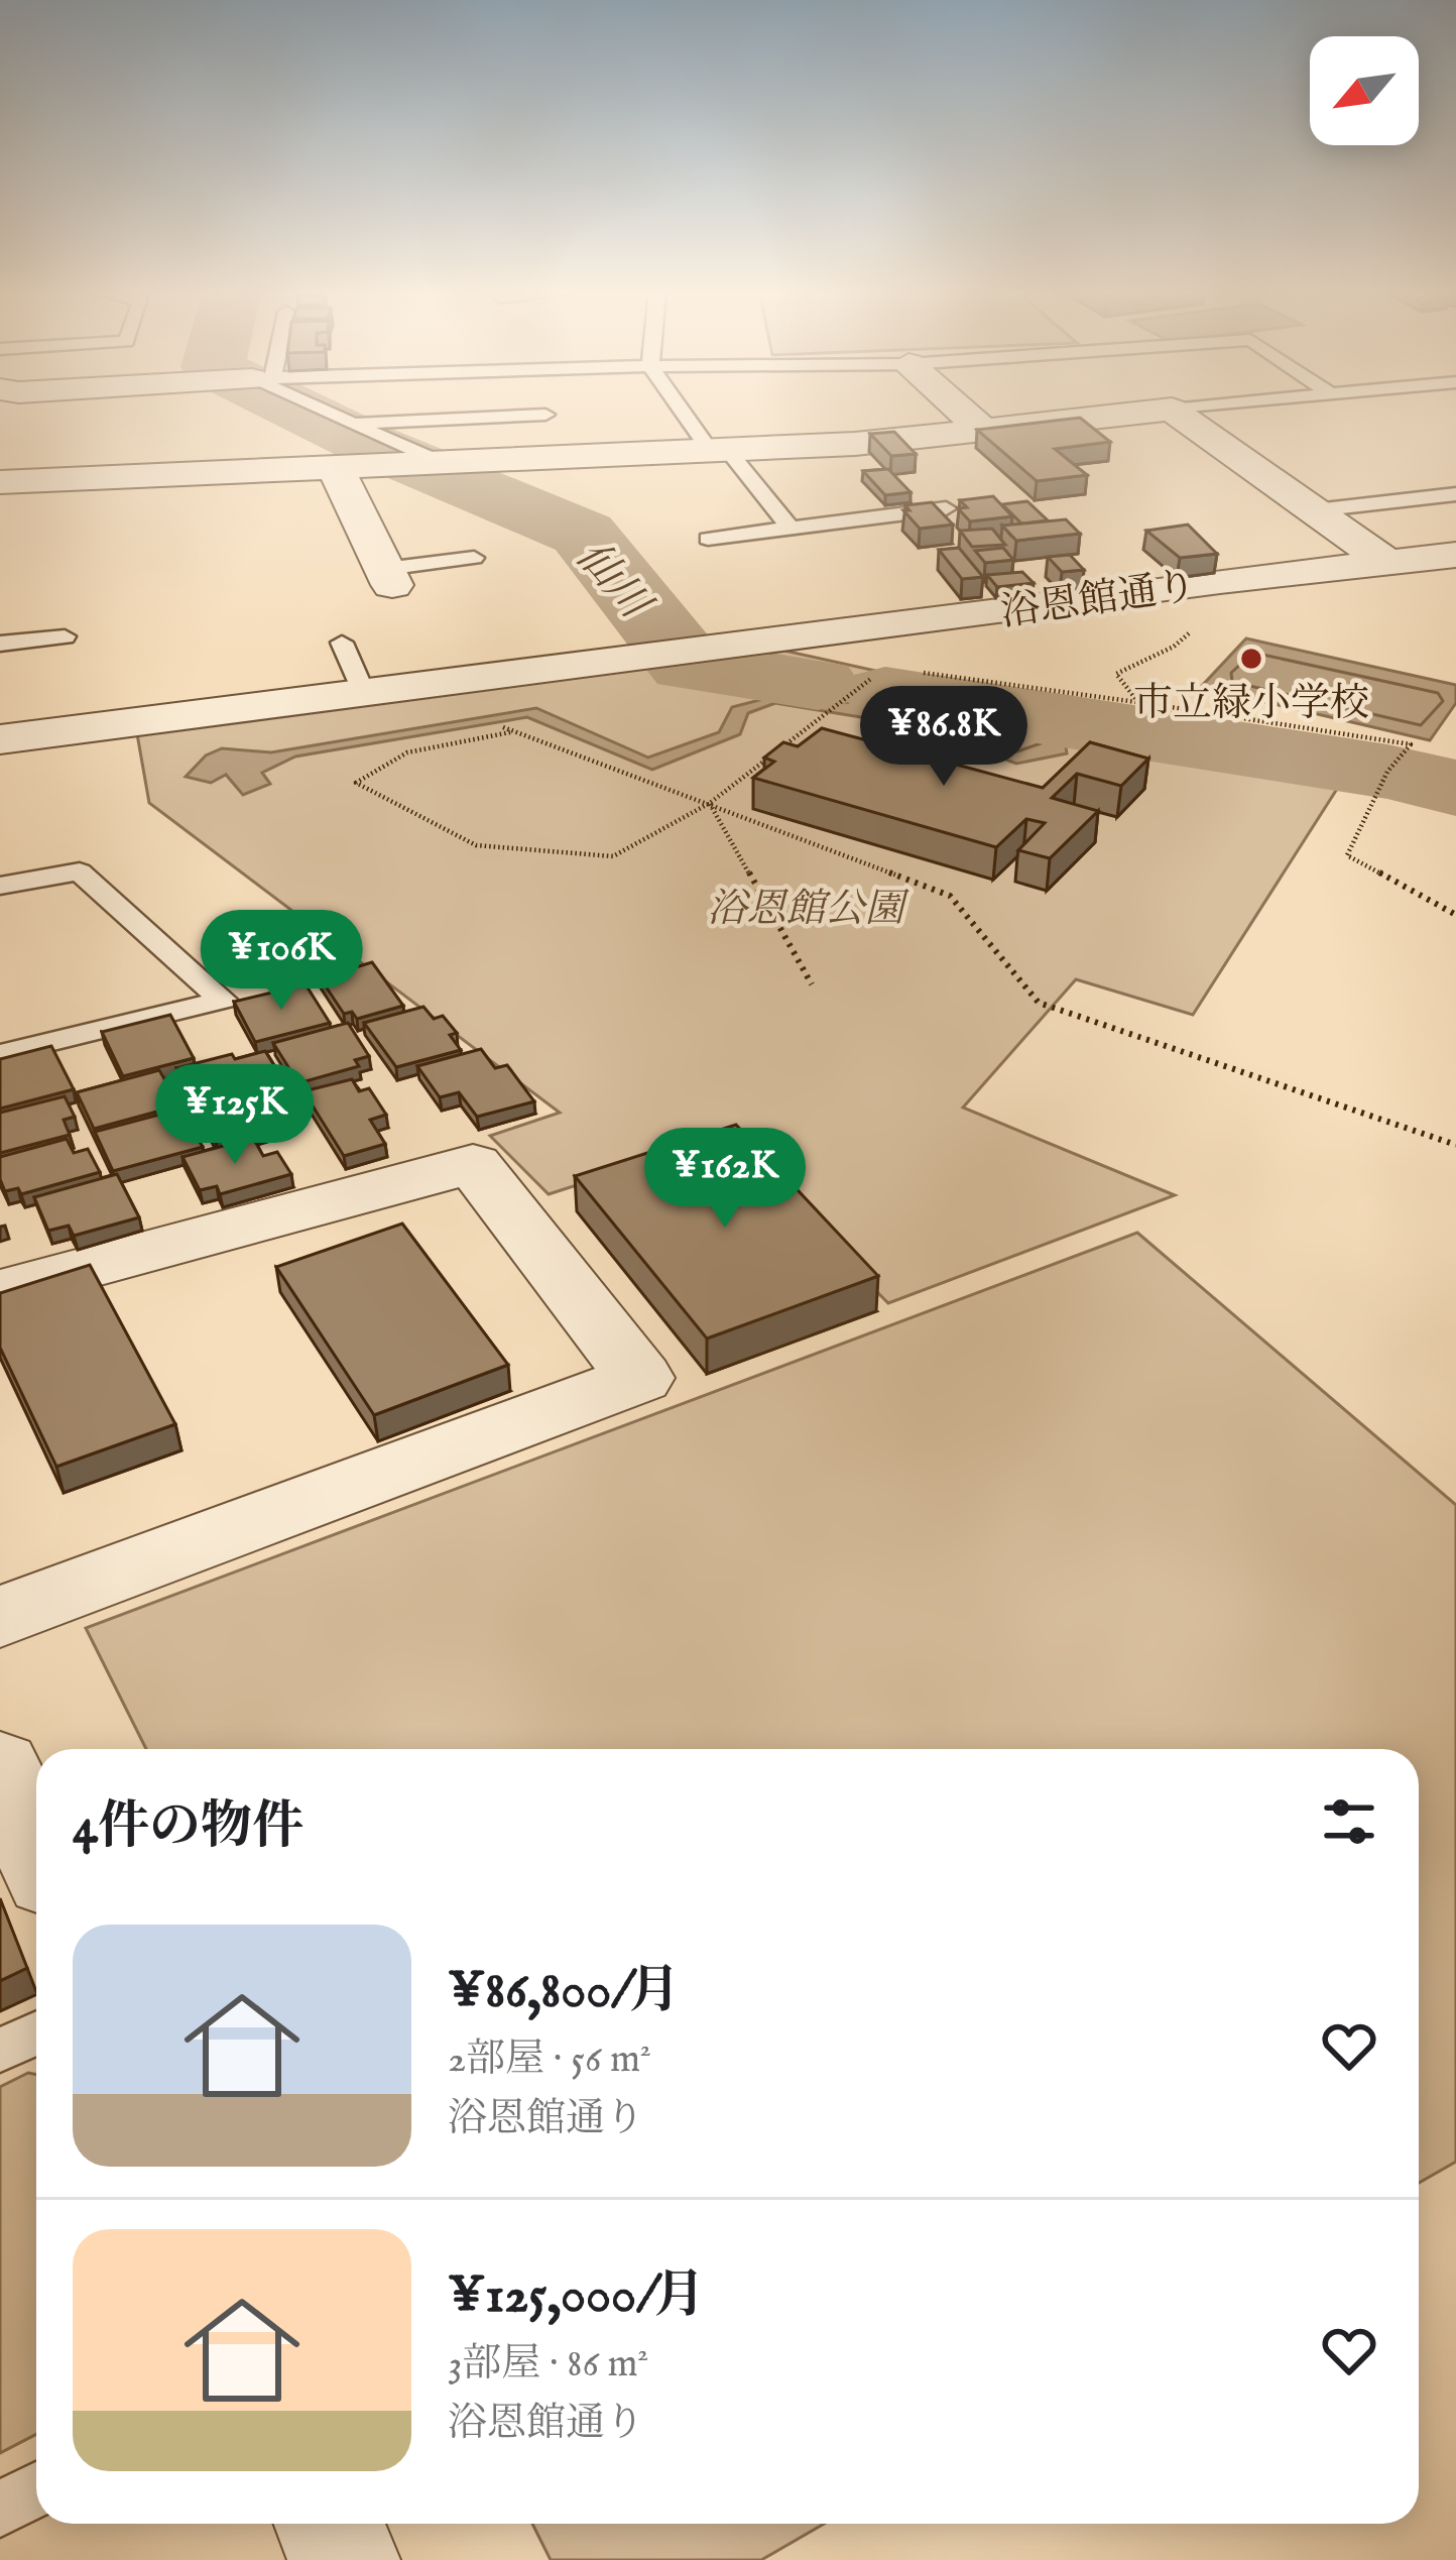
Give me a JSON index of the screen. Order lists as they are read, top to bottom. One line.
{"streets":{"street":["浴恩館通り"]},"water":["仙川"],"parks":["浴恩館公園"],"places":["市立緑小学校"],"north":"bottom left","page":{"price":["¥86.8K","¥106K","¥125K","¥162K"],"heading":"4件の物件","list":[{"name":"¥86,800/月","note":"2部屋 · 56 m² · 浴恩館通り"},{"name":"¥125,000/月","note":"3部屋 · 86 m² · 浴恩館通り"}]}}
